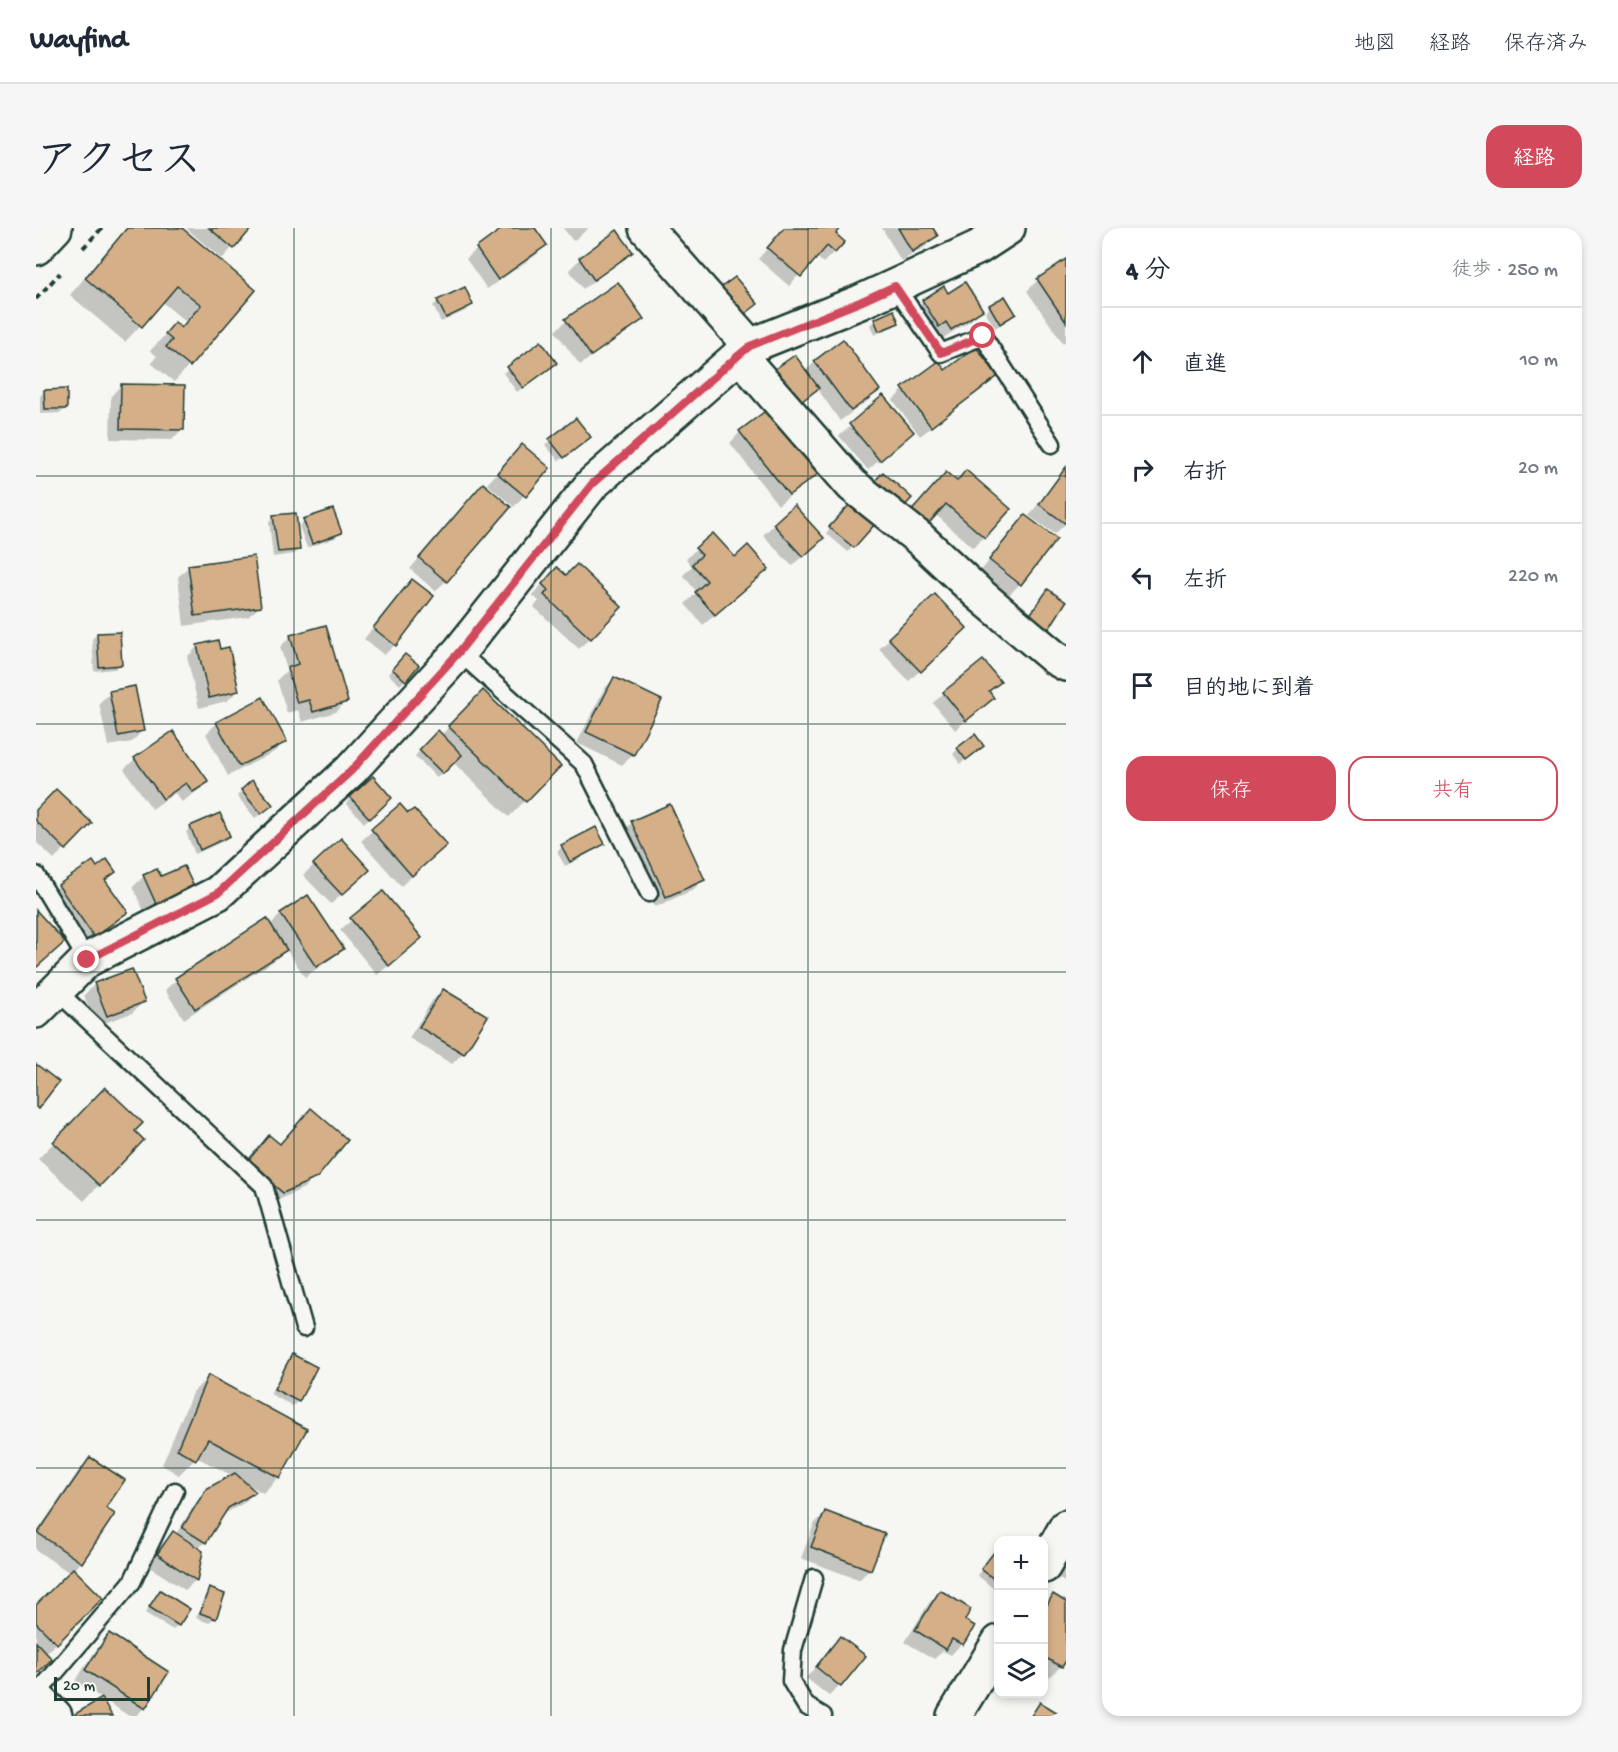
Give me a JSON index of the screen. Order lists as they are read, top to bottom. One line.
{"scale_bar":"20 m","page":{"header":"Wayfind","nav":["地図","経路","保存済み"],"title":"アクセス","buttons":["経路",["保存","共有"]],"heading":["4 分","徒歩 · 250 m"],"list":[["直進","10 m"],["右折","20 m"],["左折","220 m"],"目的地に到着"],"map_buttons":["+","−"],"scale":"20 m"}}
